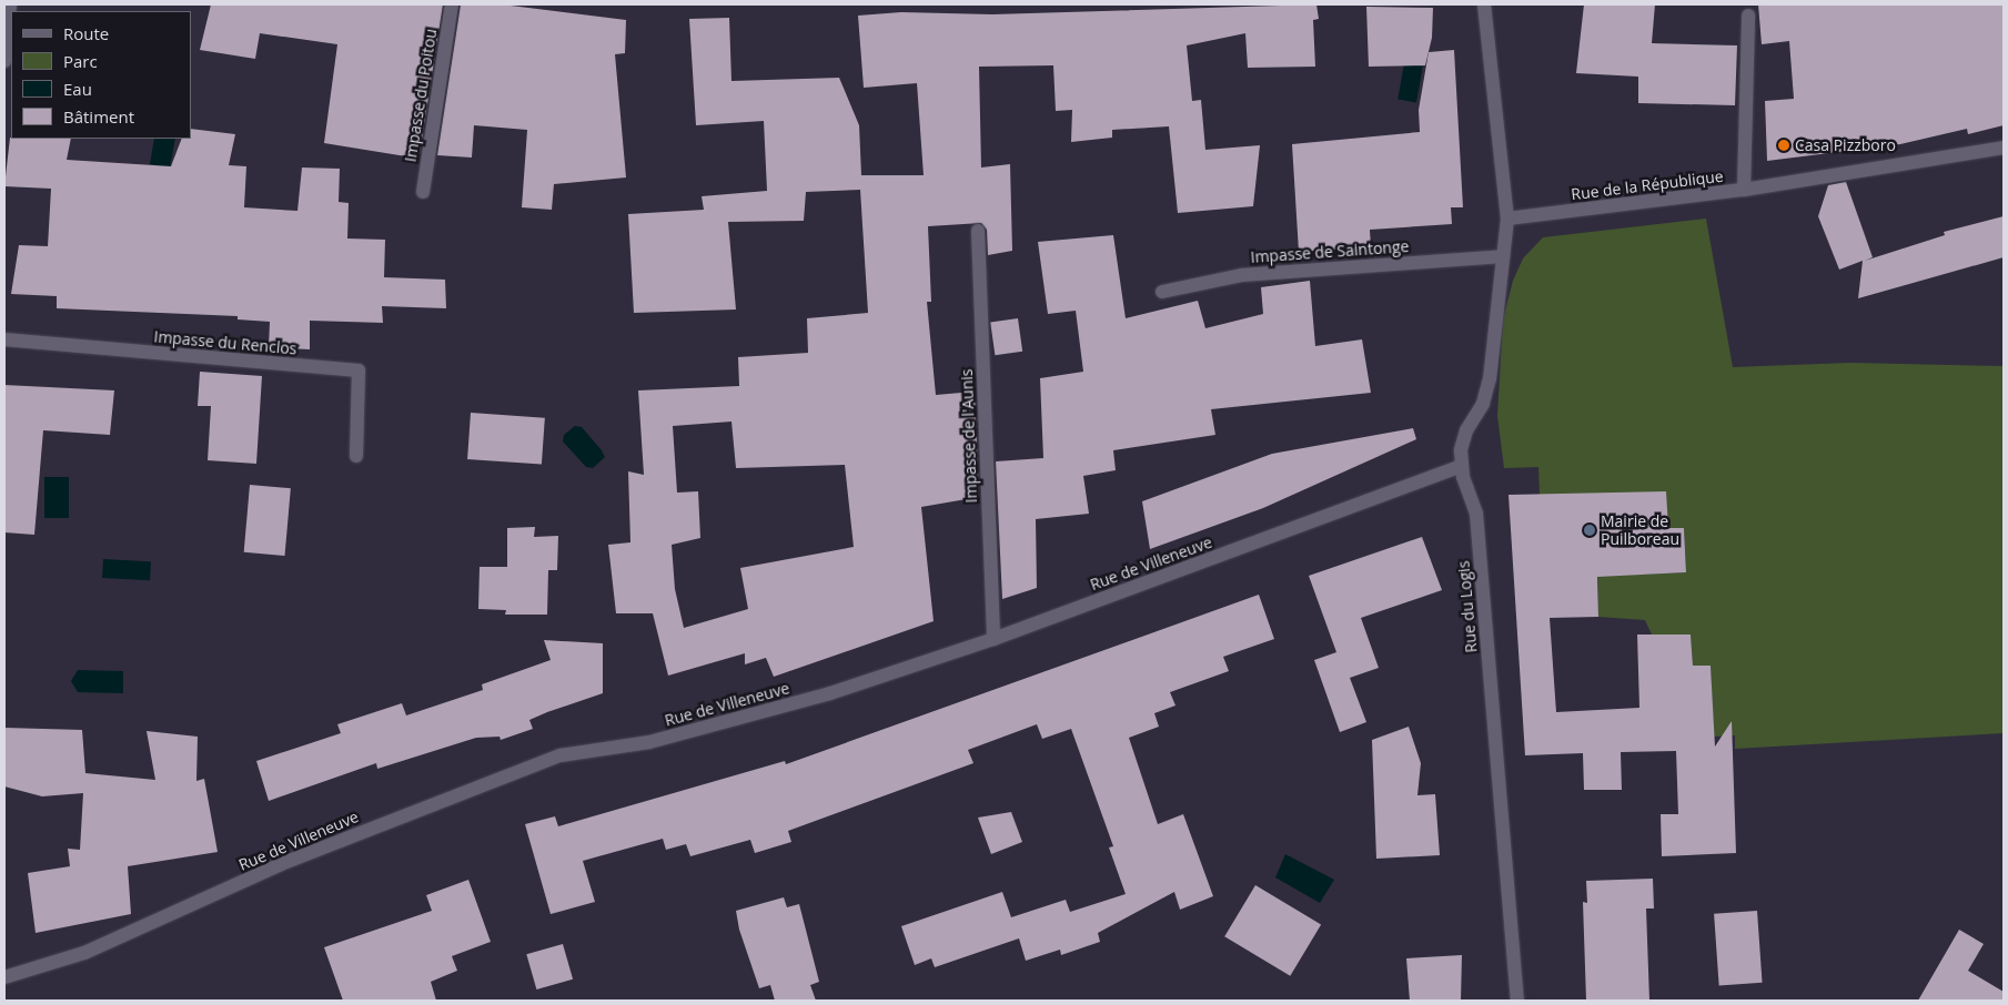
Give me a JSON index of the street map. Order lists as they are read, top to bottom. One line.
{"streets":{"street":["Impasse du Poitou","Rue de la République","Impasse de Saintonge","Impasse du Renclos","Impasse de l'Aunis","Rue de Villeneuve","Rue du Logis"]},"crossings":[["Rue de la République","Rue du Logis"],["Impasse de Saintonge","Rue du Logis"],["Impasse de l'Aunis","Rue de Villeneuve"],["Rue de Villeneuve","Rue du Logis"]],"places":["Casa Pizzboro","Mairie de Puilboreau"],"legend":["Route","Parc","Eau","Bâtiment"]}
